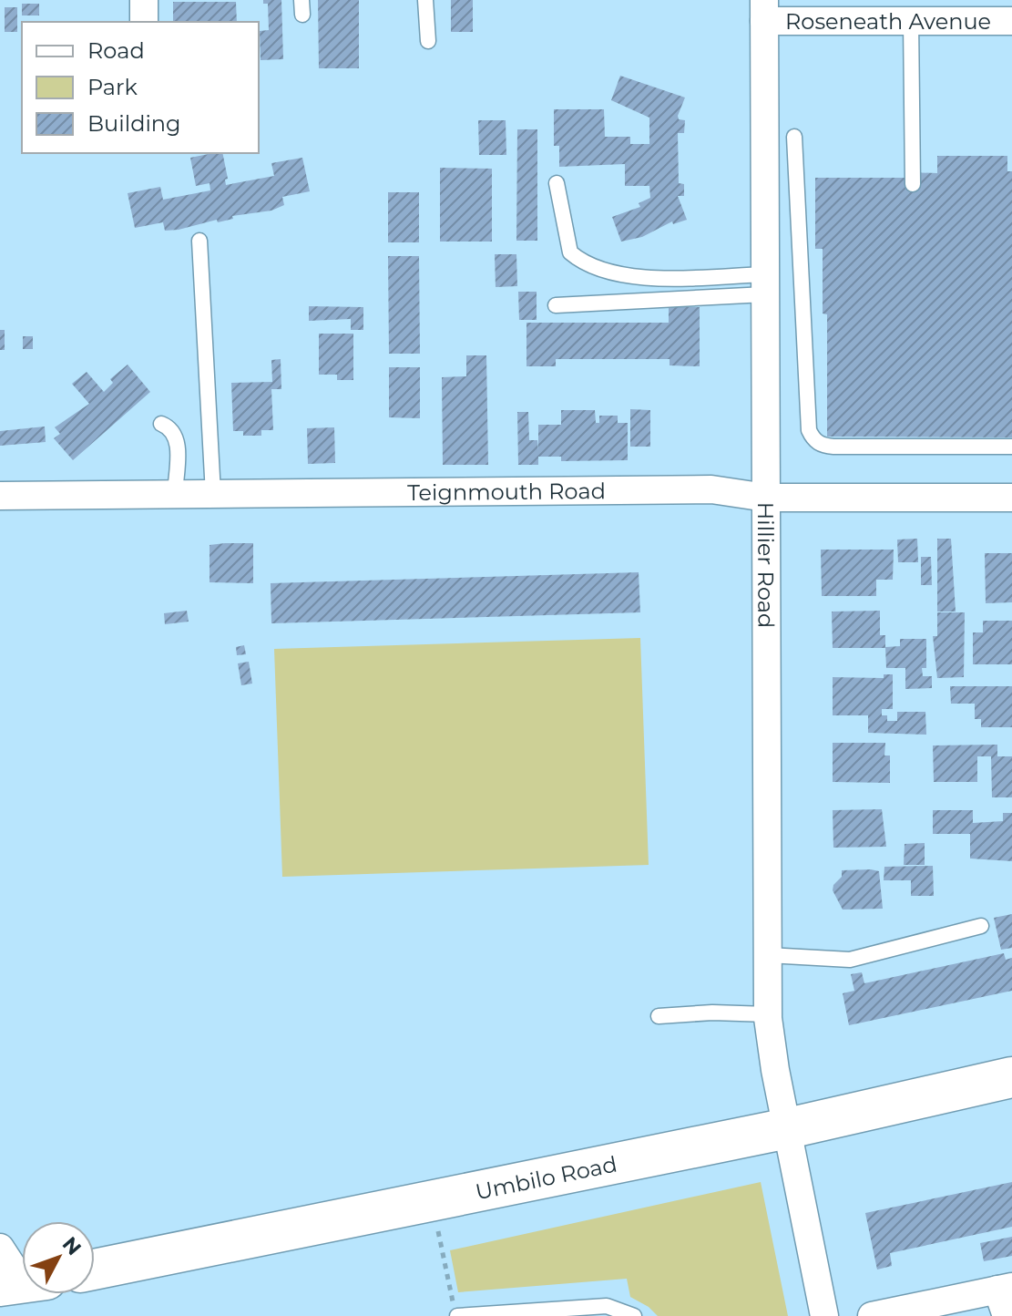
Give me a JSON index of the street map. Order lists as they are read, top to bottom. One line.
{"streets":{"main road":["Umbilo Road"],"street":["Roseneath Avenue","Teignmouth Road","Hillier Road"]},"crossings":[["Roseneath Avenue","Hillier Road"],["Teignmouth Road","Hillier Road"],["Hillier Road","Umbilo Road"]],"legend":["Road","Park","Building"],"north":"top right"}
